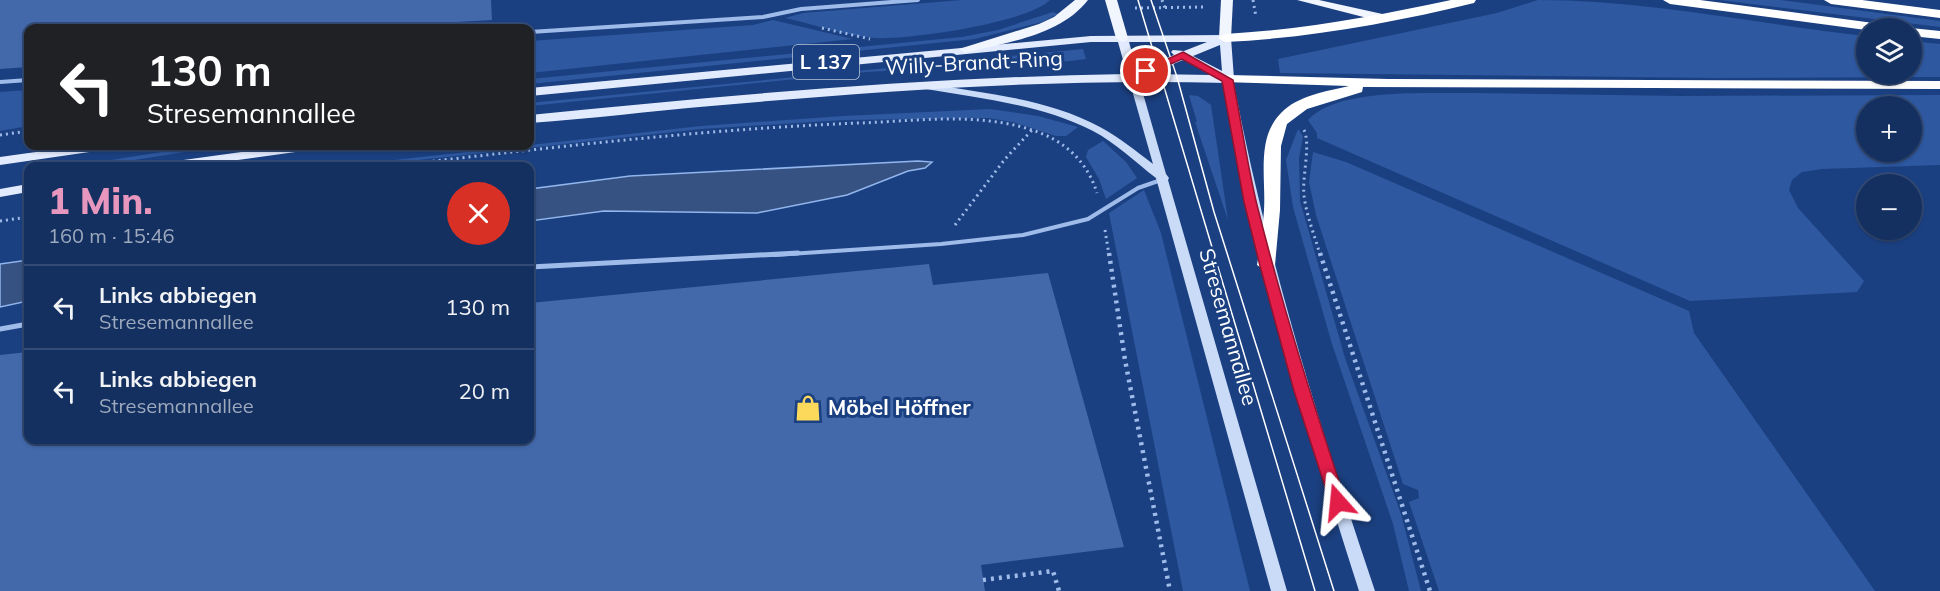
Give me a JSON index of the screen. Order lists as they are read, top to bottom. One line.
{"streets":{"main road":["L 137","Willy-Brandt-Ring","Stresemannallee"]},"crossings":[["L 137","Willy-Brandt-Ring"],["L 137","Stresemannallee"],["Willy-Brandt-Ring","Stresemannallee"]],"places":{"shop":["Möbel Höffner"]},"page":{"map_buttons":["+","−"],"turn":["130 m","Stresemannallee"],"heading":["1 Min.","160 m · 15:46"],"list":[{"name":"Links abbiegen","note":"Stresemannallee","value":"130 m"},{"name":"Links abbiegen","note":"Stresemannallee","value":"20 m"}]}}
